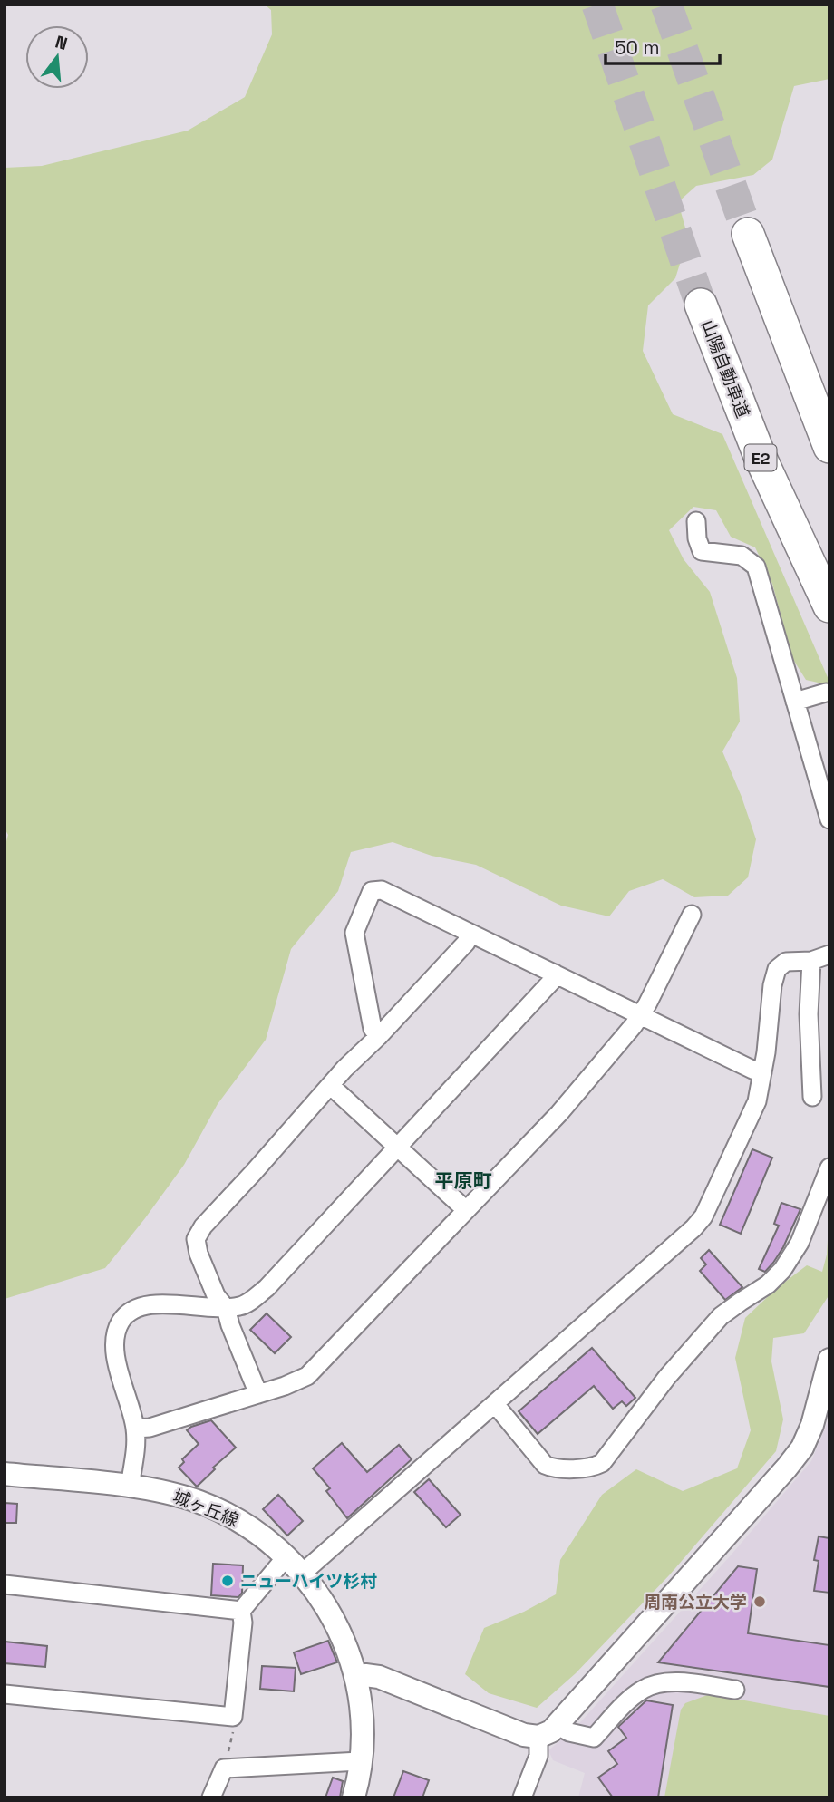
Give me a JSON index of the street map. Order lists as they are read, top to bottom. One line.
{"streets":{"highway":["山陽自動車道","E2"],"street":["城ヶ丘線"]},"districts":["平原町"],"places":["ニューハイツ杉村","周南公立大学"],"scale_bar":"50 m","north":"top"}
